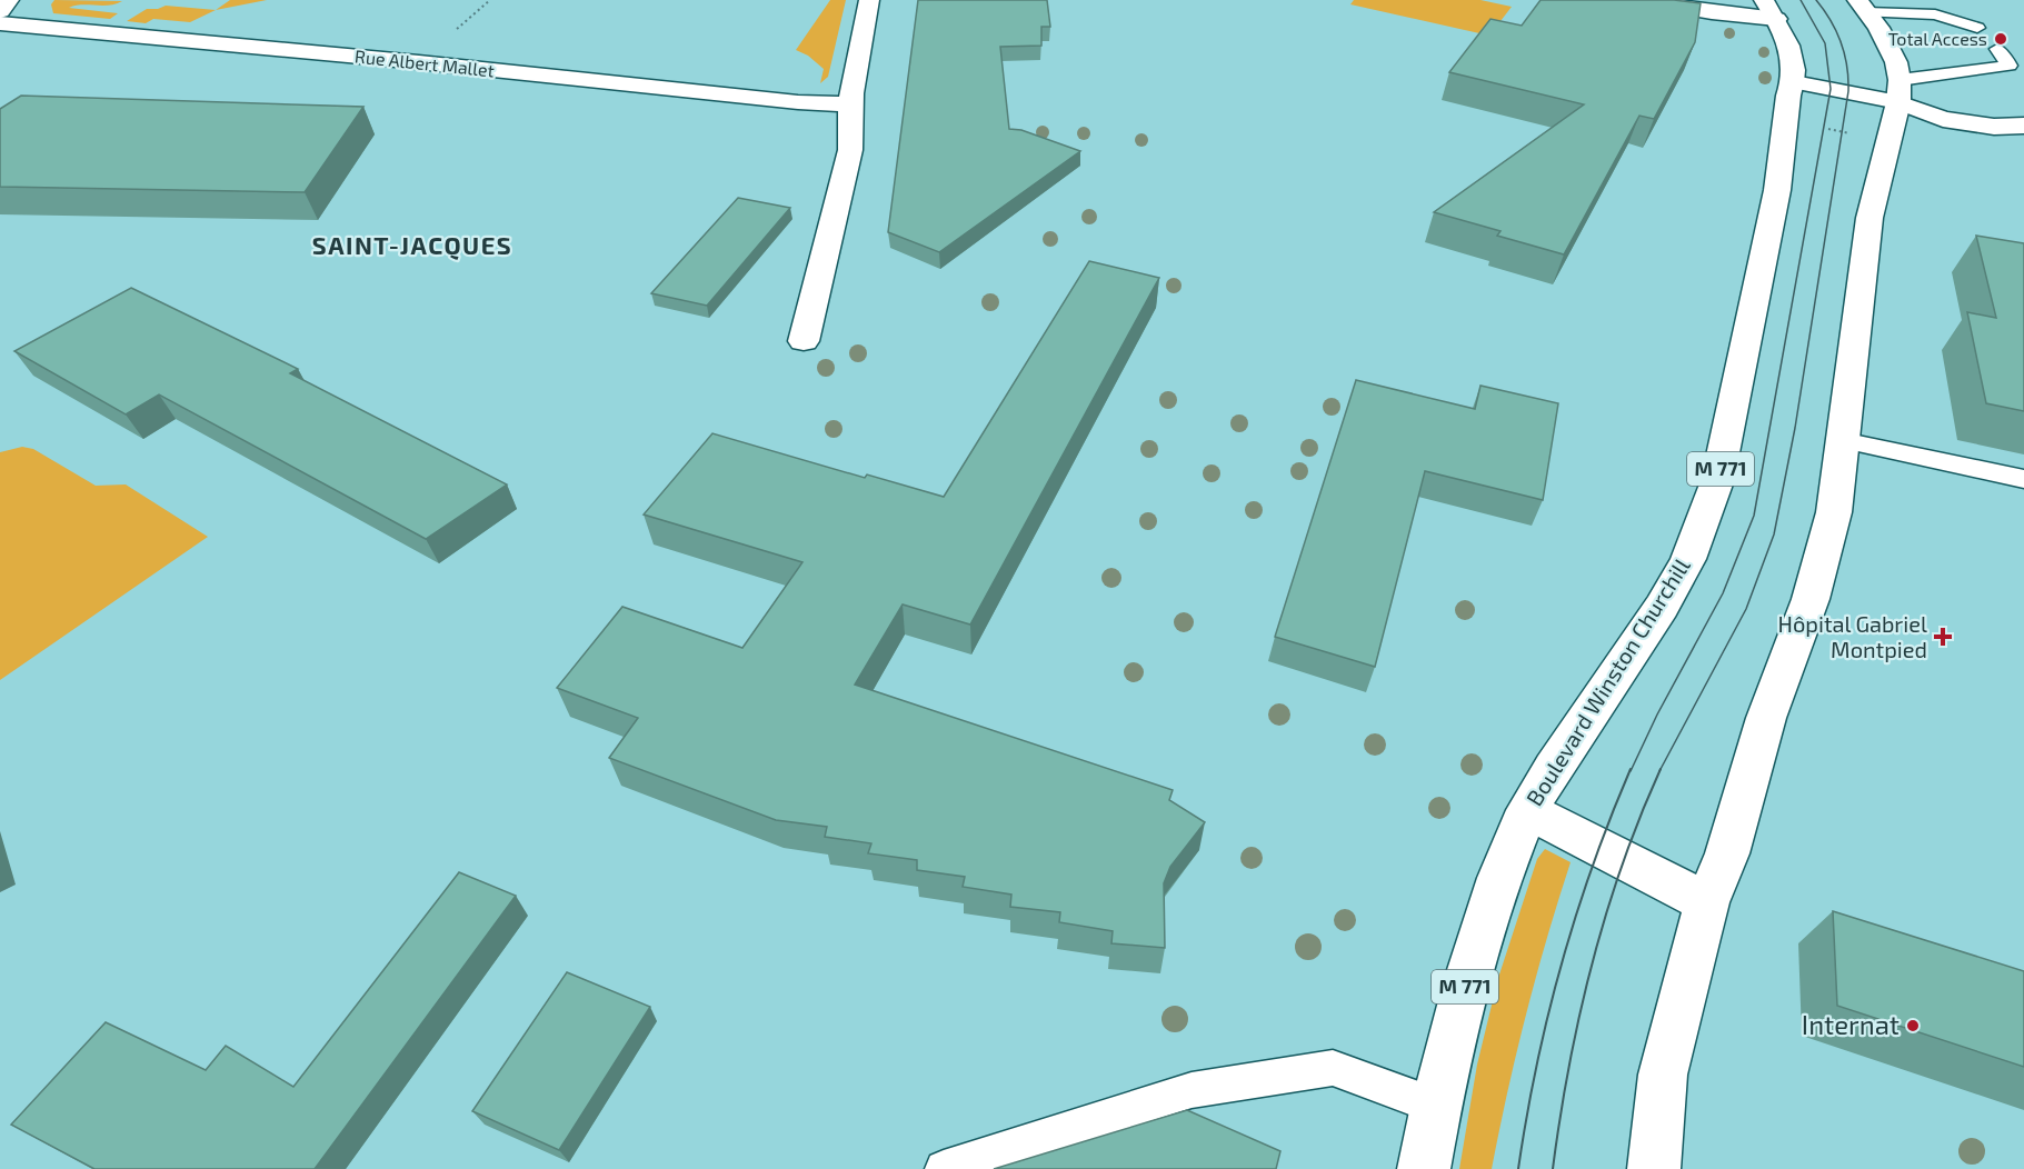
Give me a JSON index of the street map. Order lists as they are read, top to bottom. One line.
{"streets":{"main road":["Rue Albert Mallet","M 771","Boulevard Winston Churchill"]},"districts":["SAINT-JACQUES"],"places":{"other":["Total Access","Internat"],"health":["Hôpital Gabriel Montpied"]}}
